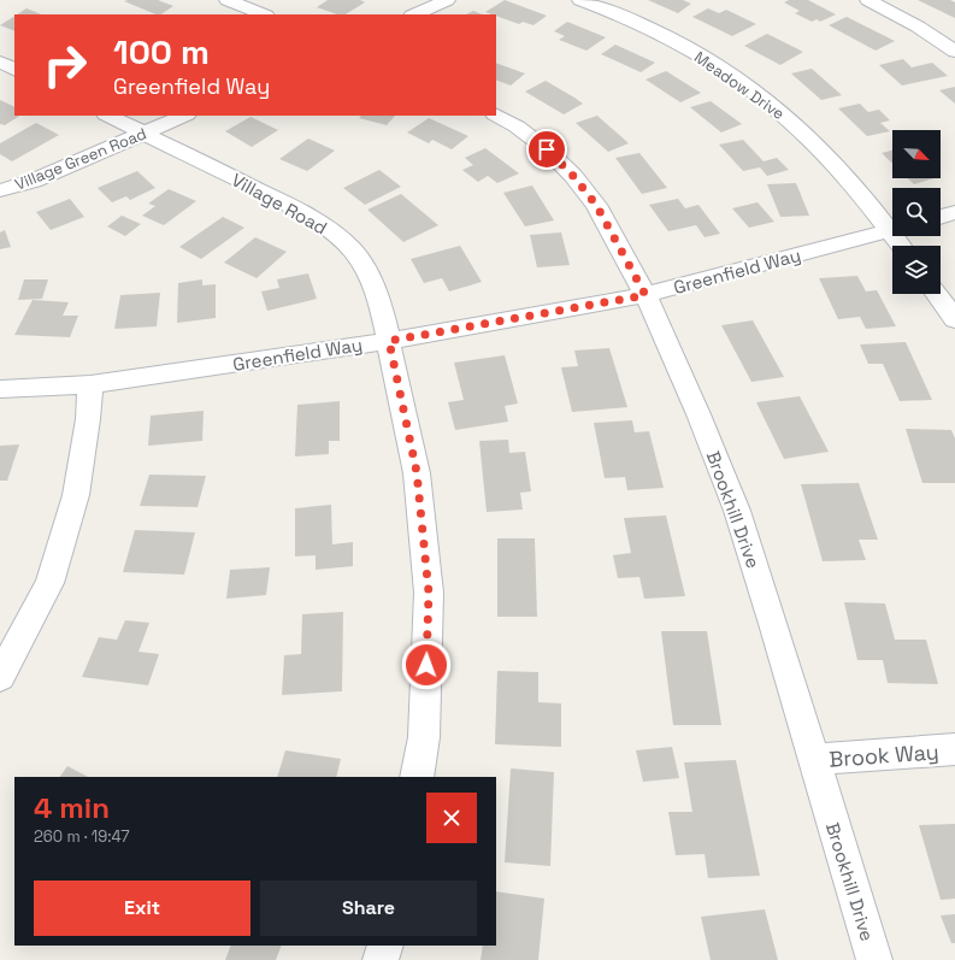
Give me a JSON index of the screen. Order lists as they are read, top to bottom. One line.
{"streets":{"street":["Meadow Drive","Village Green Road","Village Road","Greenfield Way","Brookhill Drive","Brook Way"]},"crossings":[["Village Green Road","Village Road"],["Village Road","Greenfield Way"],["Greenfield Way","Brookhill Drive"],["Brookhill Drive","Brook Way"]],"north":"bottom right","page":{"turn":["100 m","Greenfield Way"],"heading":["4 min","260 m · 19:47"],"buttons":["Exit","Share"]}}
